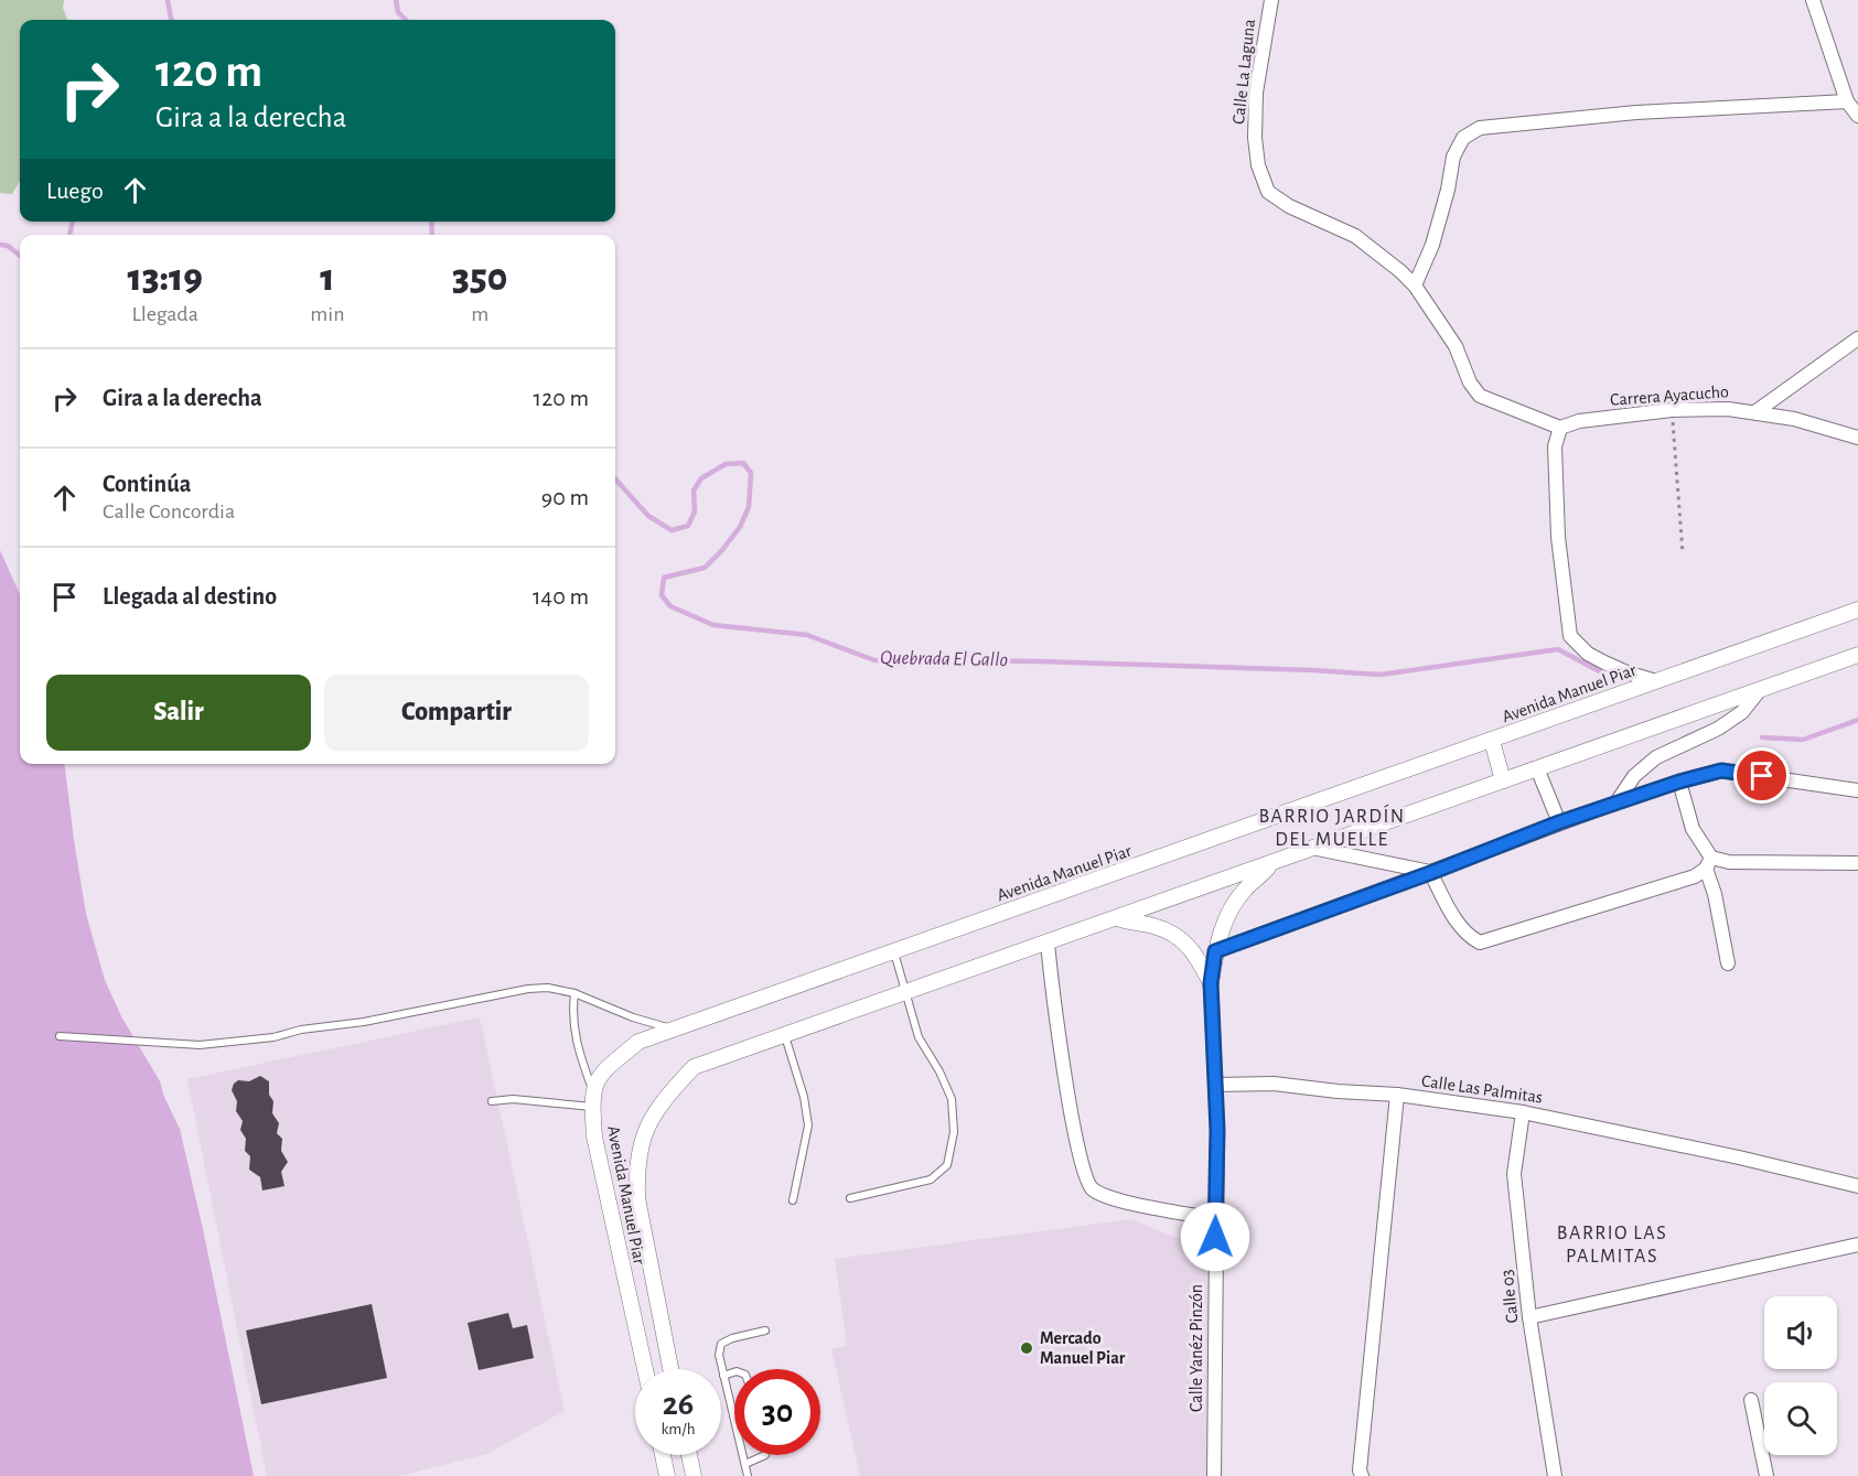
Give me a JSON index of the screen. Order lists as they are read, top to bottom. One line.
{"streets":{"street":["Calle La Laguna","Carrera Ayacucho","Avenida Manuel Piar","Calle Las Palmitas","Calle 03","Calle Yanéz Pinzón"]},"crossings":[["Calle La Laguna","Carrera Ayacucho"],["Calle Las Palmitas","Calle 03"]],"districts":["BARRIO JARDÍN DEL MUELLE","BARRIO LAS PALMITAS"],"water":["Quebrada El Gallo"],"places":["Mercado Manuel Piar"],"page":{"turn":["120 m","Gira a la derecha"],"then":"Luego","eta":["13:19","Llegada","1","min","350","m"],"list":[{"name":"Gira a la derecha","value":"120 m"},{"name":"Continúa","note":"Calle Concordia","value":"90 m"},{"name":"Llegada al destino","value":"140 m"}],"buttons":["Salir","Compartir"],"speed":"26 km/h","limit":"30"}}
